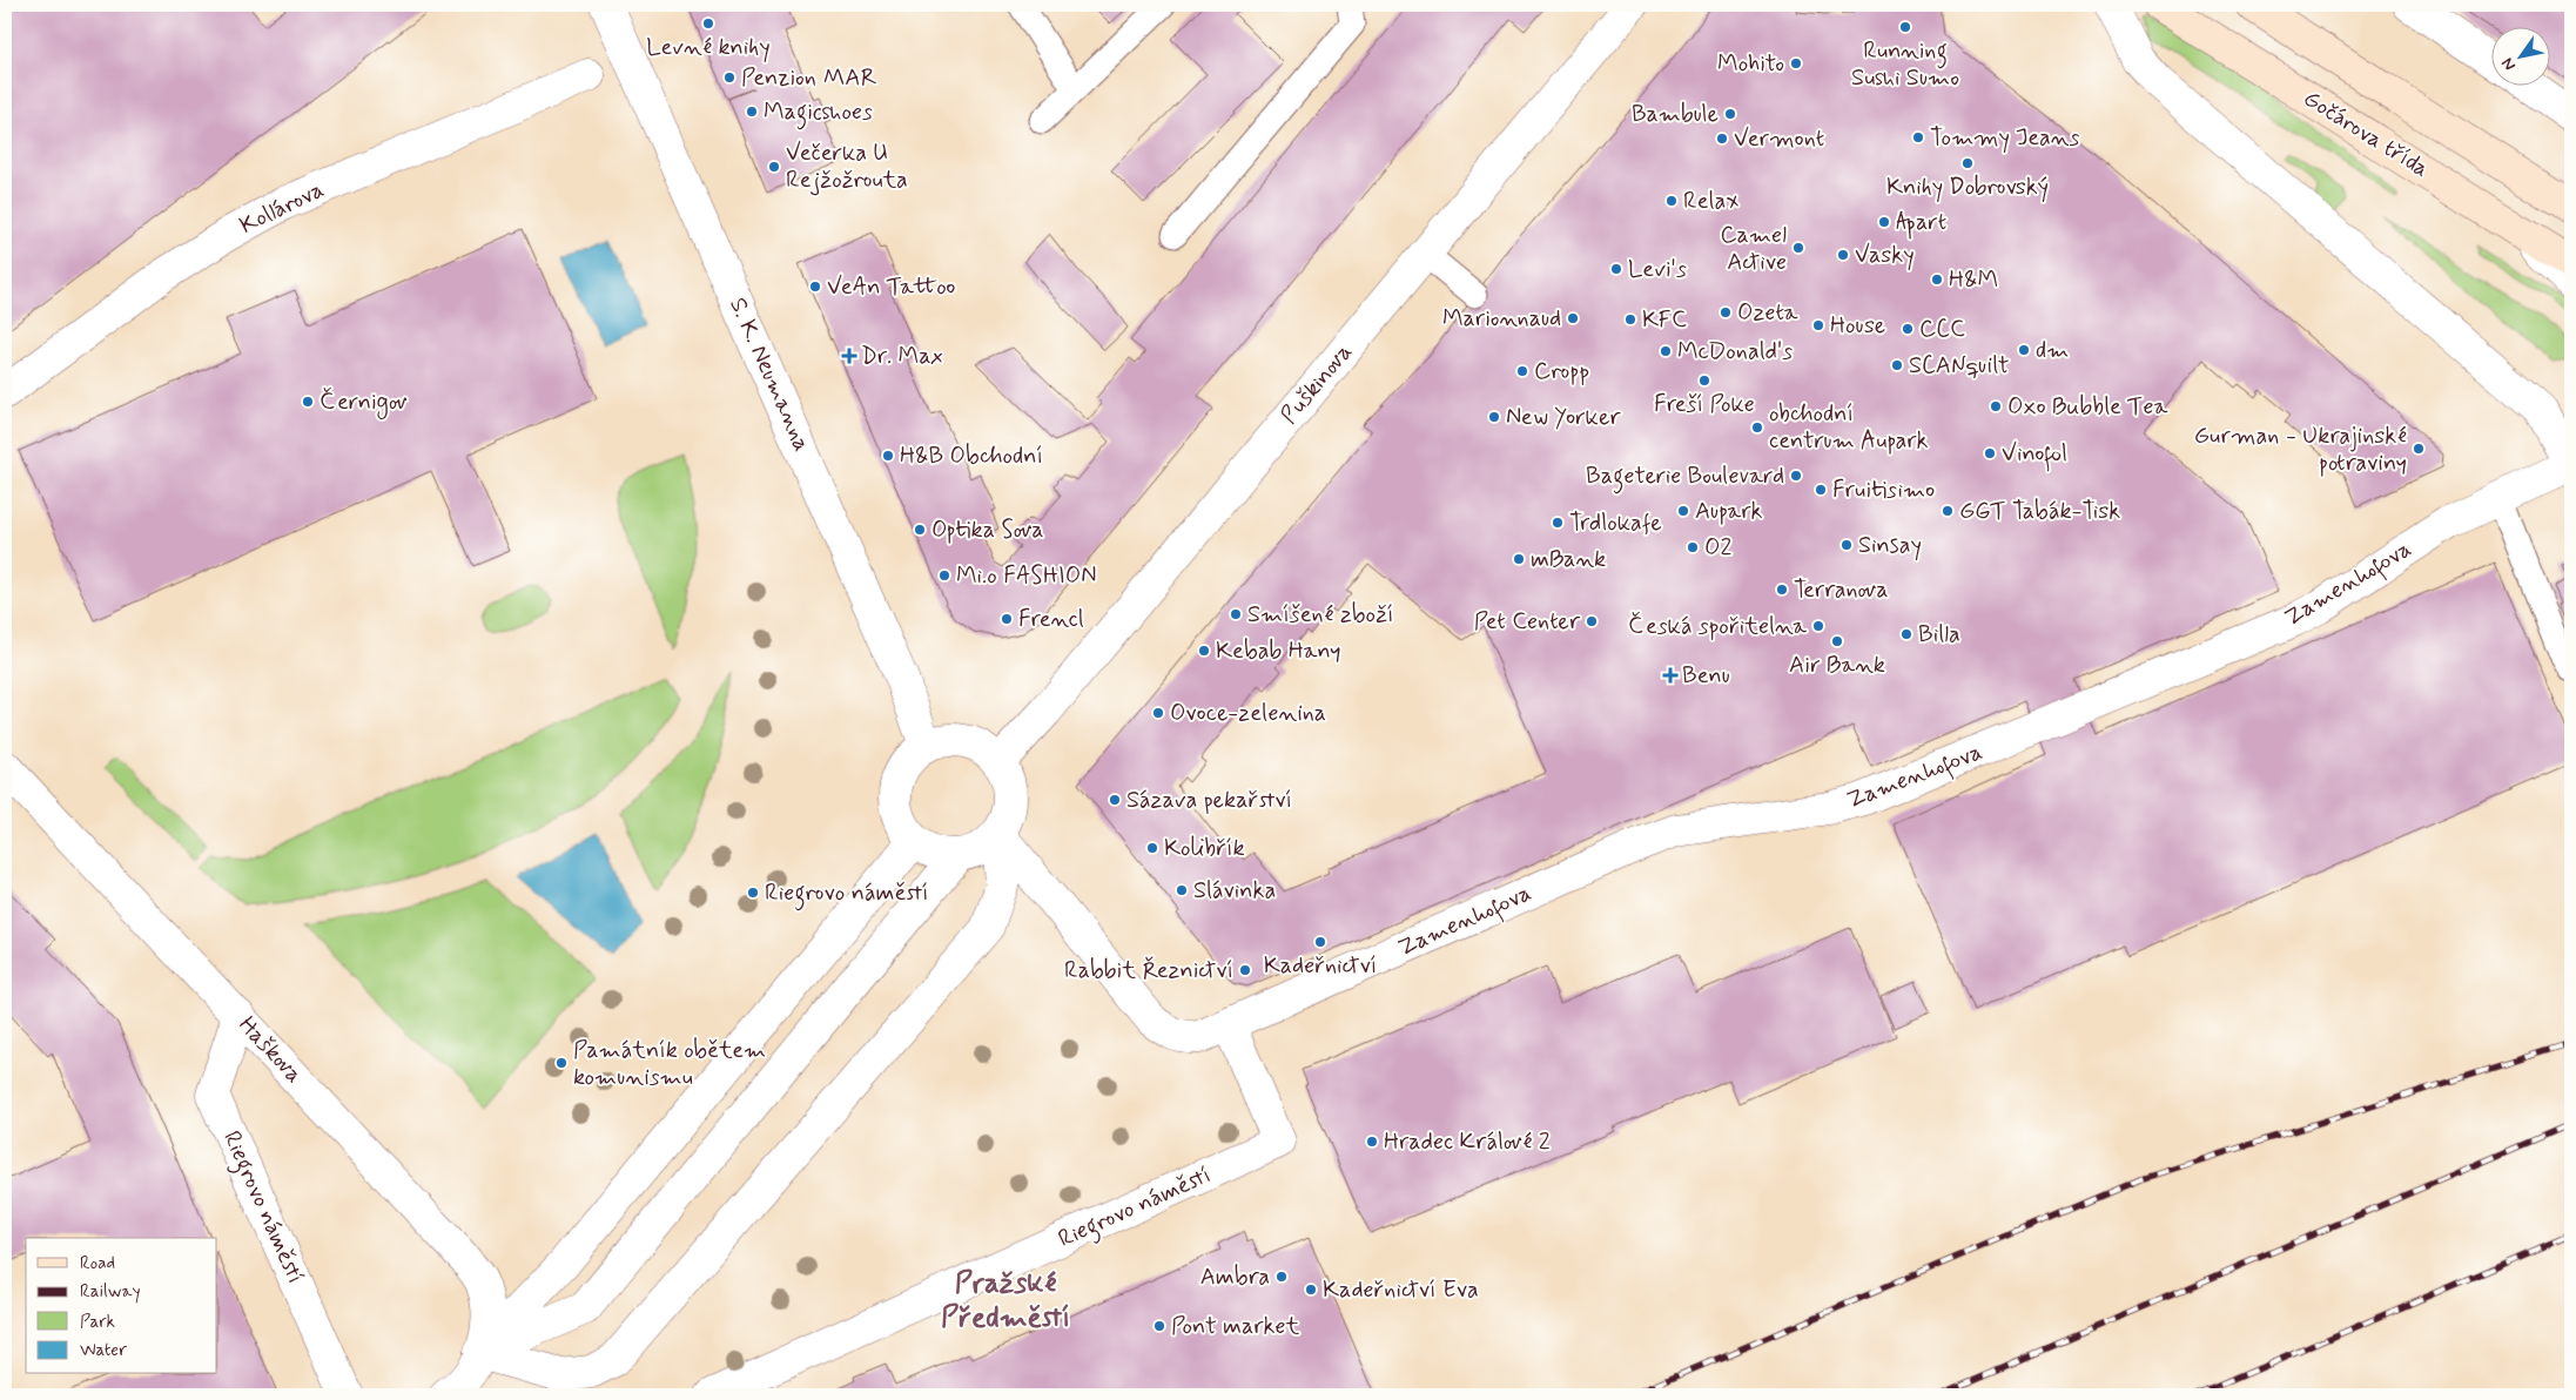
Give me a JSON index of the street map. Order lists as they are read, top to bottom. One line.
{"streets":{"street":["Gočárova třída","Kollárova","S. K. Neumanna","Puškinova","Zamenhofova","Haškova","Riegrovo náměstí"]},"crossings":[["S. K. Neumanna","Puškinova"],["S. K. Neumanna","Zamenhofova"],["Puškinova","Zamenhofova"],["Zamenhofova","Riegrovo náměstí"],["Haškova","Riegrovo náměstí"]],"districts":["Pražské Předměstí"],"places":{"other":["Levné knihy","Running Sushi Sumo","Mohito","Penzion MAR","Magicshoes","Bambule","Tommy Jeans","Vermont","Knihy Dobrovský","Večerka U Rejžožrouta","Relax","Apart","Camel Active","Vasky","Levi's","H&M","VeAn Tattoo","Ozeta","Marionnaud","KFC","House","CCC","dm","McDonald's","SCANquilt","Cropp","Freší Poke","Černigov","Oxo Bubble Tea","New Yorker","obchodní centrum Aupark","Gurman - Ukrajinské potraviny","Vinofol","H&B Obchodní","Bageterie Boulevard","Fruitisimo","Aupark","GGT Tabák-Tisk","Trdlokafe","Optika Sova","Sinsay","O2","mBank","Mi.o FASHION","Terranova","Smíšené zboží","Frencl","Pet Center","Česká spořitelna","Billa","Air Bank","Kebab Hany","Ovoce-zelenina","Sázava pekařství","Kolibřík","Slávinka","Riegrovo náměstí","Kadeřnictví","Rabbit Řeznictví","Památník obětem komunismu","Hradec Králové 2","Ambra","Kadeřnictví Eva","Pont market"],"health":["Dr. Max","Benu"]},"legend":["Road","Railway","Park","Water"],"north":"bottom left"}
